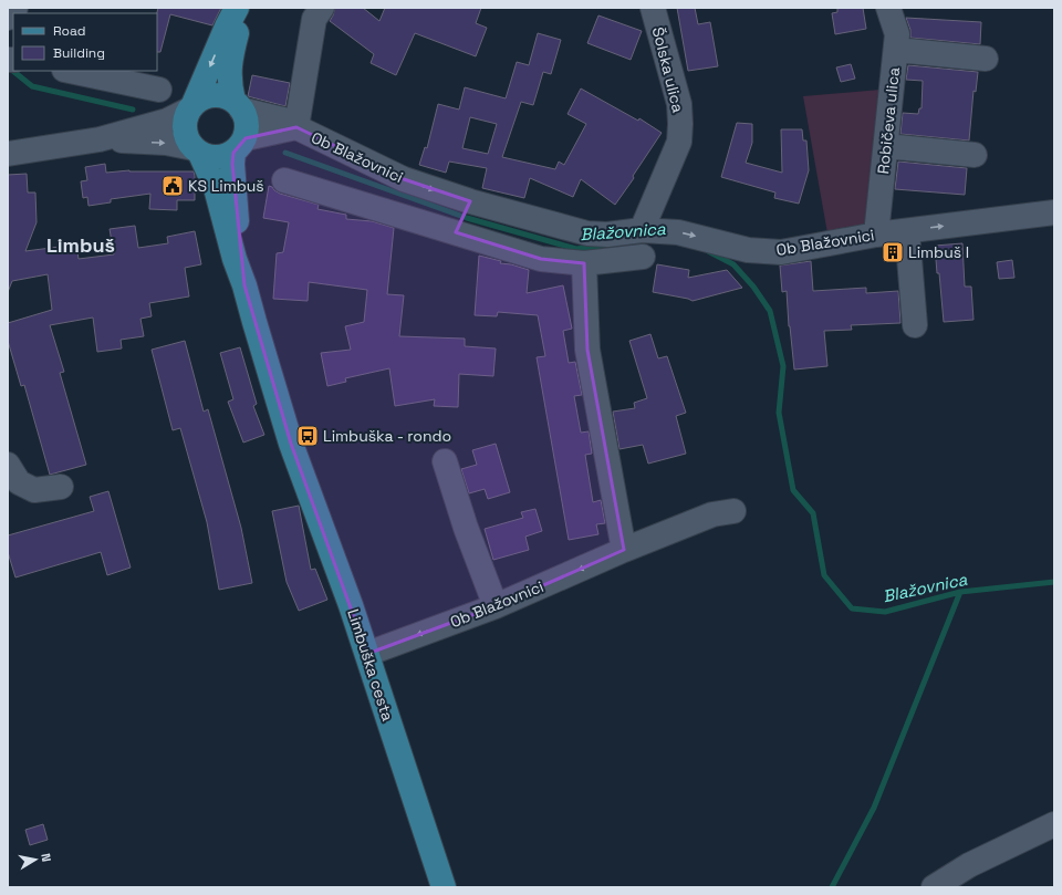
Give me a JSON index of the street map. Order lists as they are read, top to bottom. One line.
{"streets":{"main road":["Limbuška cesta"],"street":["Šolska ulica","Robičeva ulica","Ob Blažovnici"]},"crossings":[["Šolska ulica","Ob Blažovnici"],["Robičeva ulica","Ob Blažovnici"],["Ob Blažovnici","Limbuška cesta"]],"districts":["Limbuš"],"water":["Blažovnica"],"places":{"public building":["KS Limbuš"],"building":["Limbuš I"],"bus stop":["Limbuška - rondo"]},"legend":["Road","Building"],"north":"right"}
